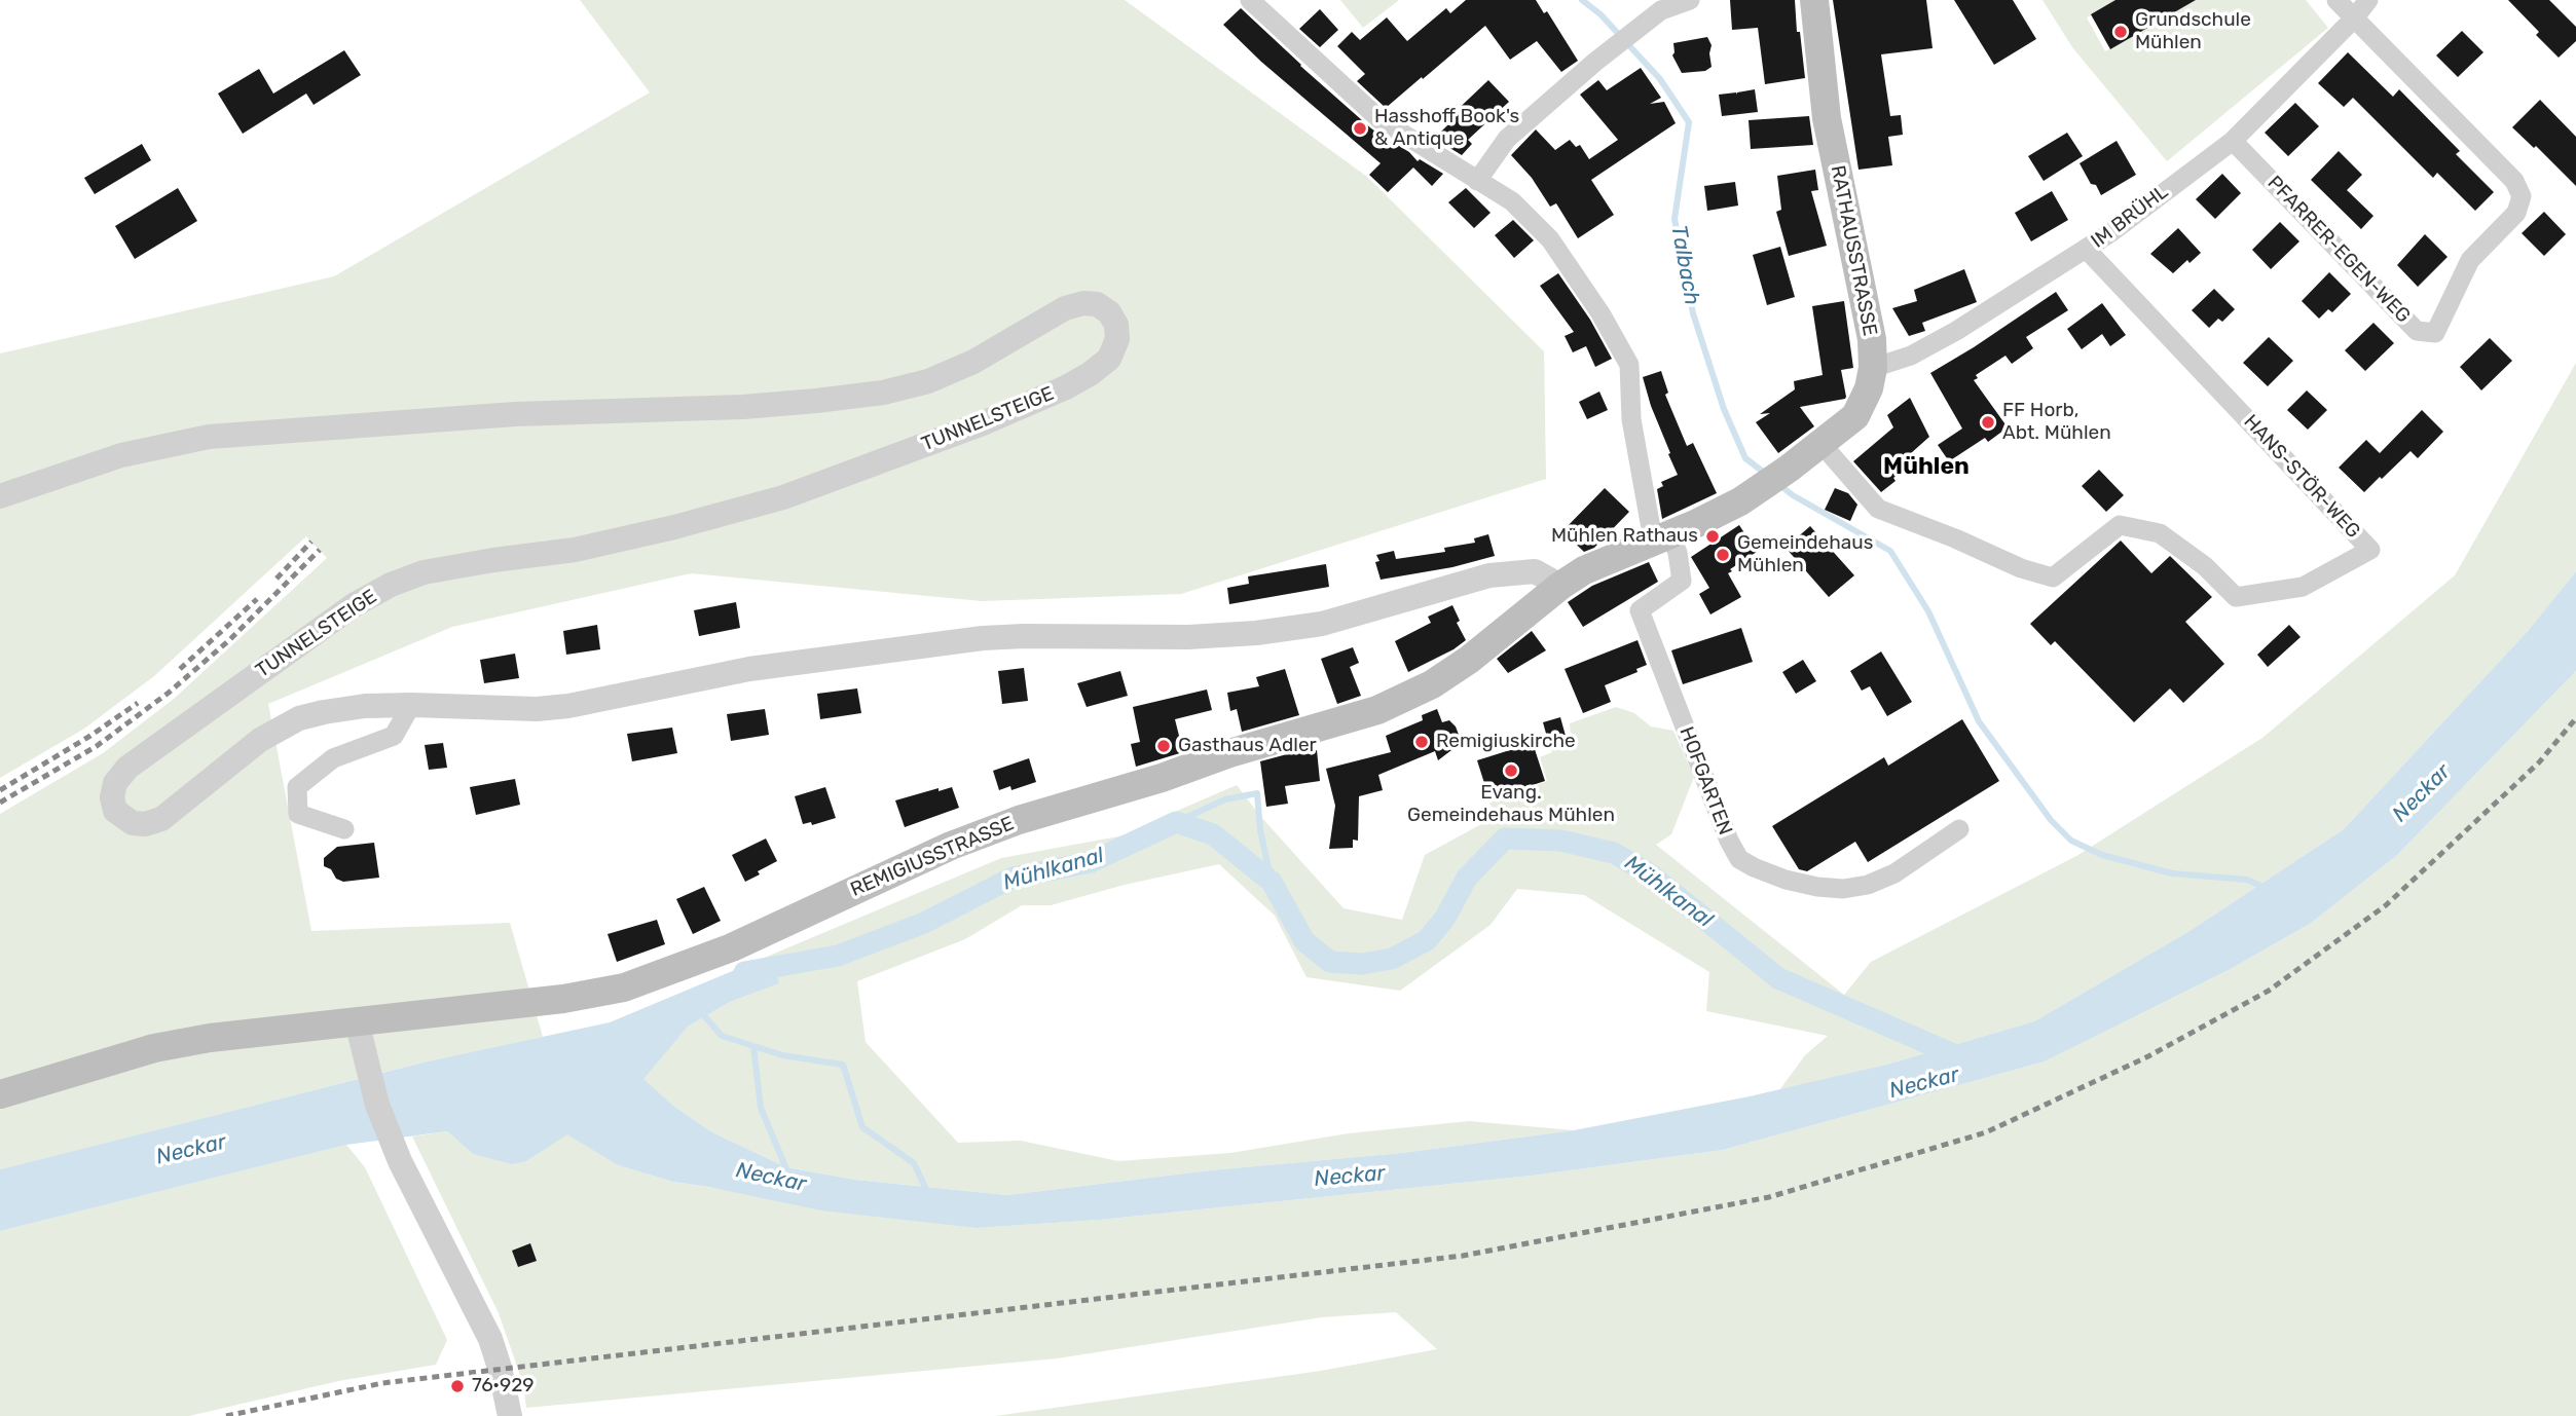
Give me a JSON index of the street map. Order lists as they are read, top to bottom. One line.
{"streets":{"main road":["RATHAUSSTRASSE","REMIGIUSSTRASSE"],"street":["IM BRÜHL","PFARRER-EGEN-WEG","TUNNELSTEIGE","HANS-STÖR-WEG","HOFGARTEN"]},"crossings":[["IM BRÜHL","PFARRER-EGEN-WEG"],["IM BRÜHL","RATHAUSSTRASSE"],["IM BRÜHL","HANS-STÖR-WEG"],["RATHAUSSTRASSE","TUNNELSTEIGE"],["RATHAUSSTRASSE","HANS-STÖR-WEG"],["RATHAUSSTRASSE","HOFGARTEN"],["RATHAUSSTRASSE","REMIGIUSSTRASSE"],["TUNNELSTEIGE","REMIGIUSSTRASSE"]],"districts":["Mühlen"],"water":["Talbach","Neckar","Mühlkanal"],"places":["Grundschule Mühlen","Hasshoff Book's & Antique","FF Horb, Abt. Mühlen","Mühlen Rathaus","Gemeindehaus Mühlen","Remigiuskirche","Gasthaus Adler","Evang. Gemeindehaus Mühlen","76·929"]}
